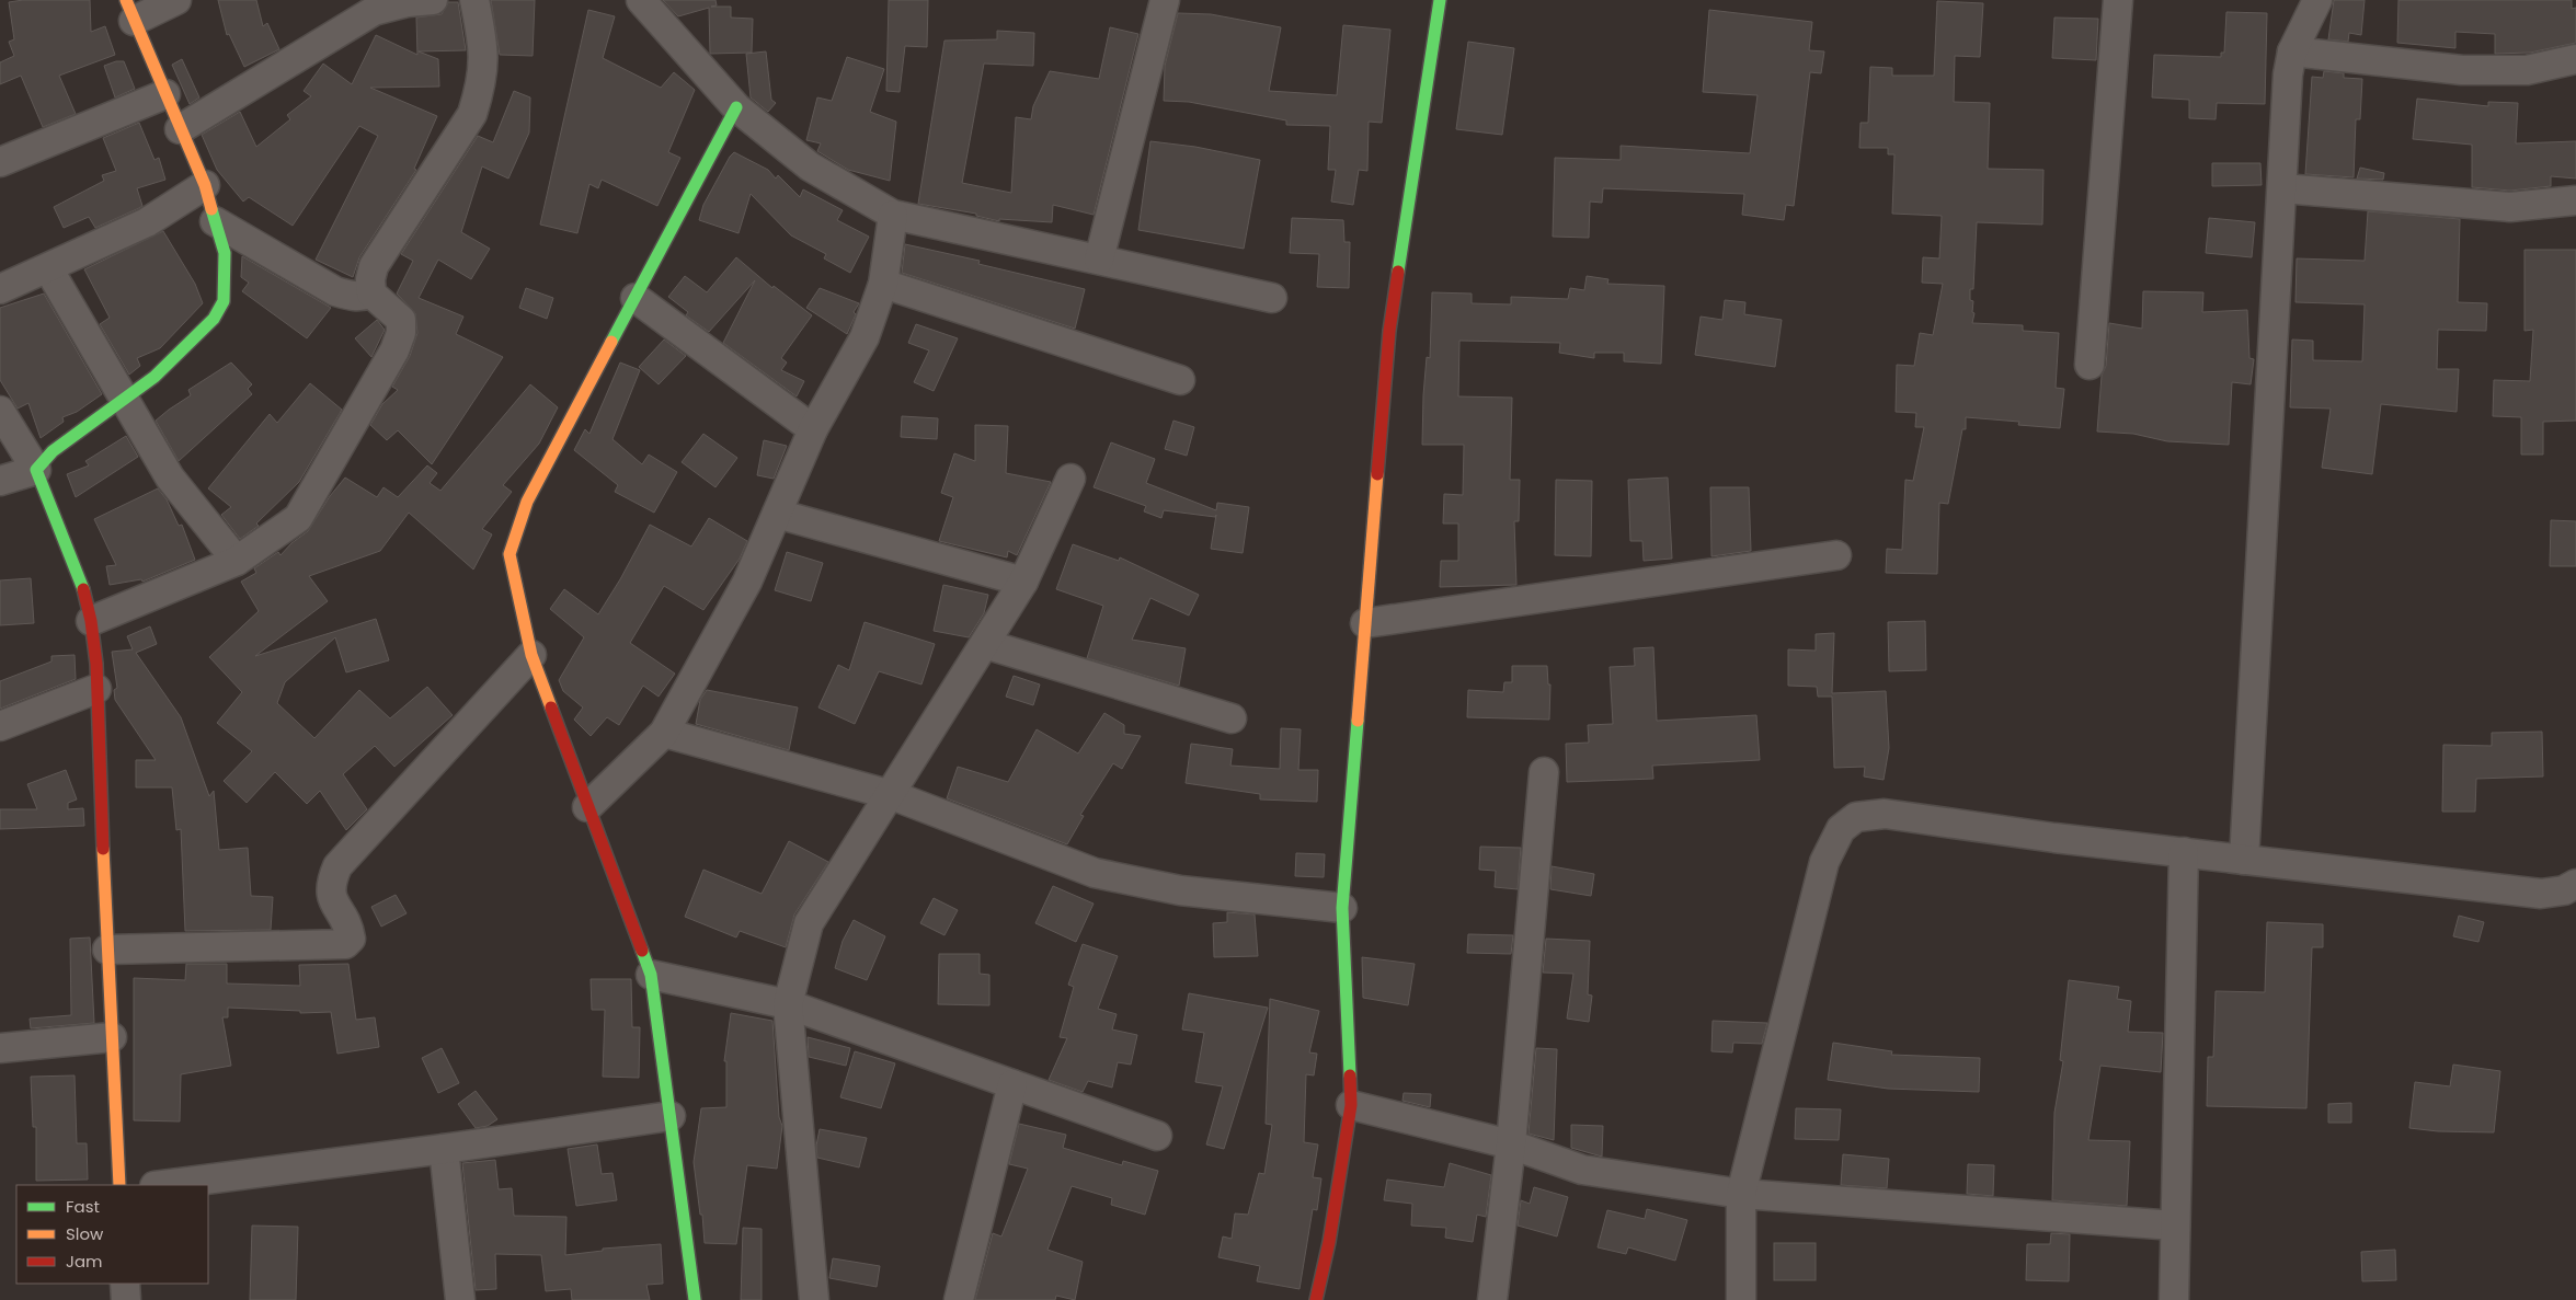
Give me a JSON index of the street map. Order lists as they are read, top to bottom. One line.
{"legend":["Fast","Slow","Jam"]}
